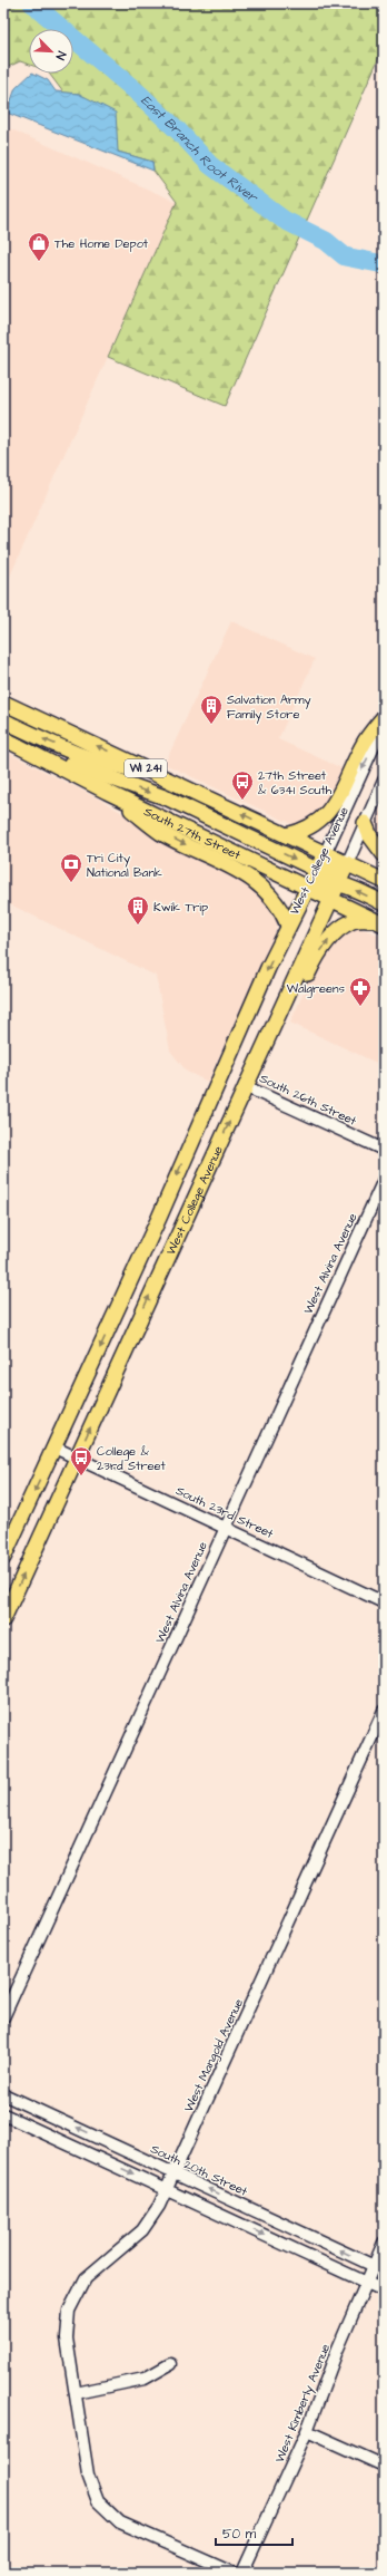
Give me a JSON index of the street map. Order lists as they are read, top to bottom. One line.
{"streets":{"main road":["WI 241","South 27th Street","West College Avenue"],"street":["South 26th Street","West Alvina Avenue","South 23rd Street","West Mangold Avenue","South 20th Street","West Kimberly Avenue"]},"crossings":[["WI 241","West College Avenue"],["South 27th Street","West College Avenue"],["West College Avenue","South 26th Street"],["West College Avenue","South 23rd Street"],["West Alvina Avenue","South 23rd Street"],["West Mangold Avenue","South 20th Street"],["South 20th Street","West Kimberly Avenue"]],"water":["East Branch Root River"],"places":{"shop":["The Home Depot"],"building":["Salvation Army Family Store","Kwik Trip"],"bus stop":["27th Street & 6341 South","College & 23rd Street"],"bank":["Tri City National Bank"],"pharmacy":["Walgreens"]},"scale_bar":"50 m","north":"bottom right"}
